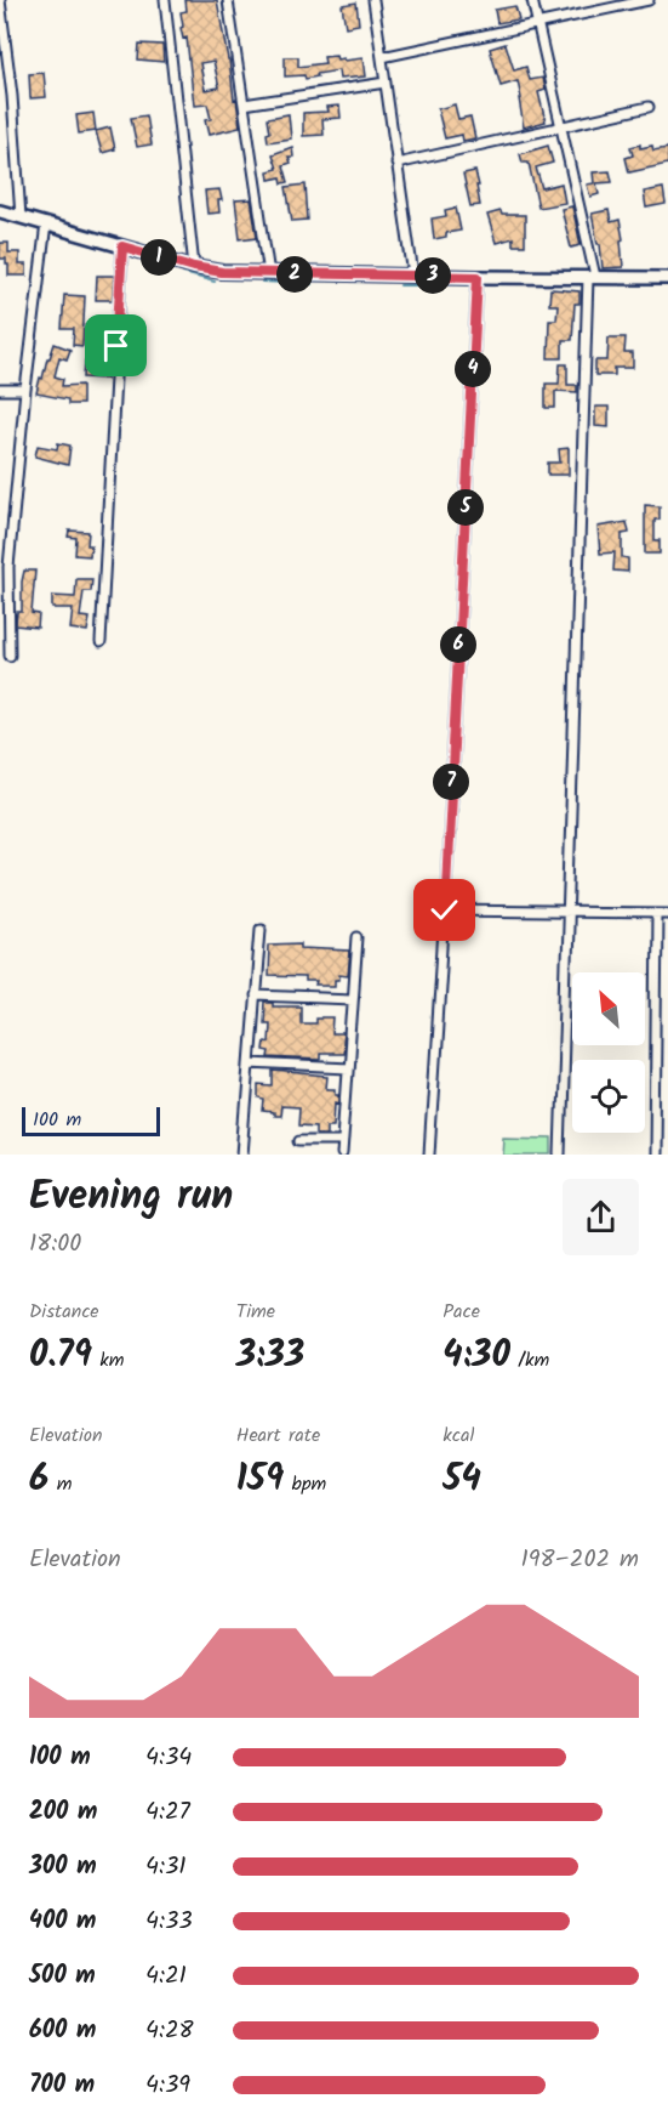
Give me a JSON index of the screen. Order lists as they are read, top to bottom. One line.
{"scale_bar":"100 m","north":"top left","page":{"pins":["1","2","3","4","5","6","7"],"scale":"100 m","heading":["Evening run","18:00"],"stats":[["Distance","0.79 km"],["Time","3:33"],["Pace","4:30 /km"],["Elevation","6 m"],["Heart rate","159 bpm"],["kcal","54"]],"chart":["Elevation","198–202 m"],"list":[{"name":"100 m","note":"4:34"},{"name":"200 m","note":"4:27"},{"name":"300 m","note":"4:31"},{"name":"400 m","note":"4:33"},{"name":"500 m","note":"4:21"},{"name":"600 m","note":"4:28"},{"name":"700 m","note":"4:39"}]}}
